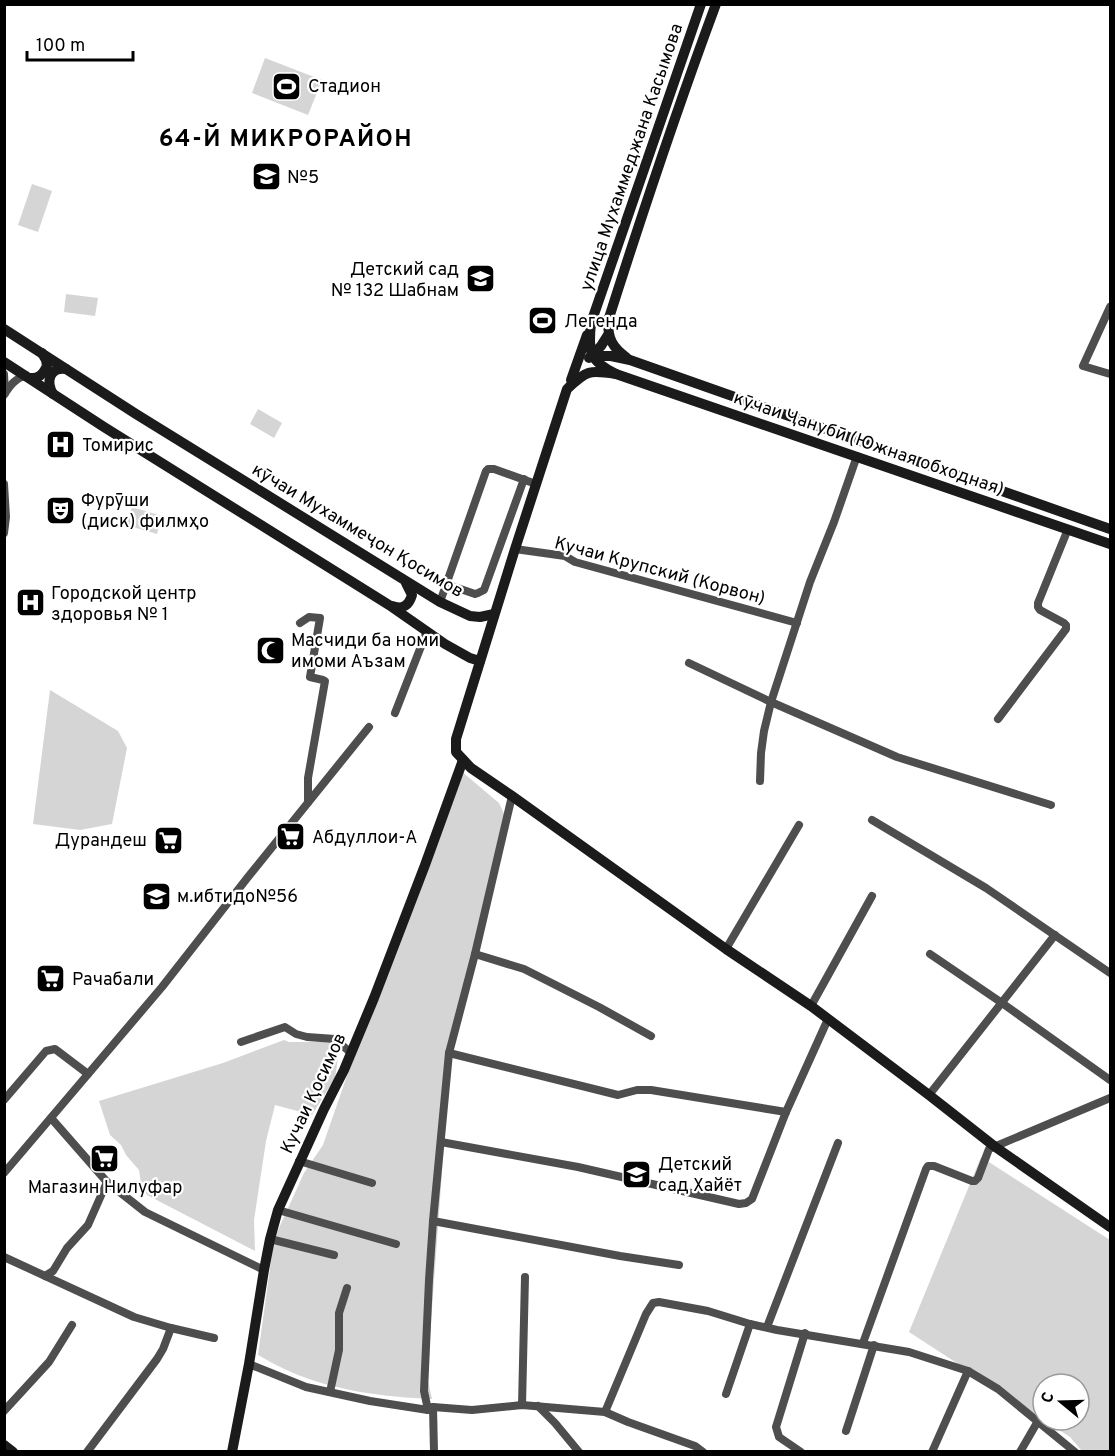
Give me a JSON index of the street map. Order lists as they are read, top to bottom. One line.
{"streets":{"street":["улица Мухаммеджана Касымова","кӯчаи Ҷанубӣ (Южная обходная)","кӯчаи Мухаммеҷон Қосимов","Кучаи Крупский (Корвон)","Кучаи Қосимов"]},"districts":["64-Й МИКРОРАЙОН"],"places":{"sports":["Стадион","Легенда"],"school or university":["№5","Детский сад № 132 Шабнам","м.ибтидо№56","Детский сад Хайёт"],"hospital":["Томирис","Городской центр здоровья № 1"],"theatre":["Фурӯши (диск) филмҳо"],"mosque":["Масчиди ба номи имоми Аъзам"],"supermarket":["Абдуллои-А","Дурандеш","Рачабали","Магазин Нилуфар"]},"scale_bar":"100 m","north":"left"}
